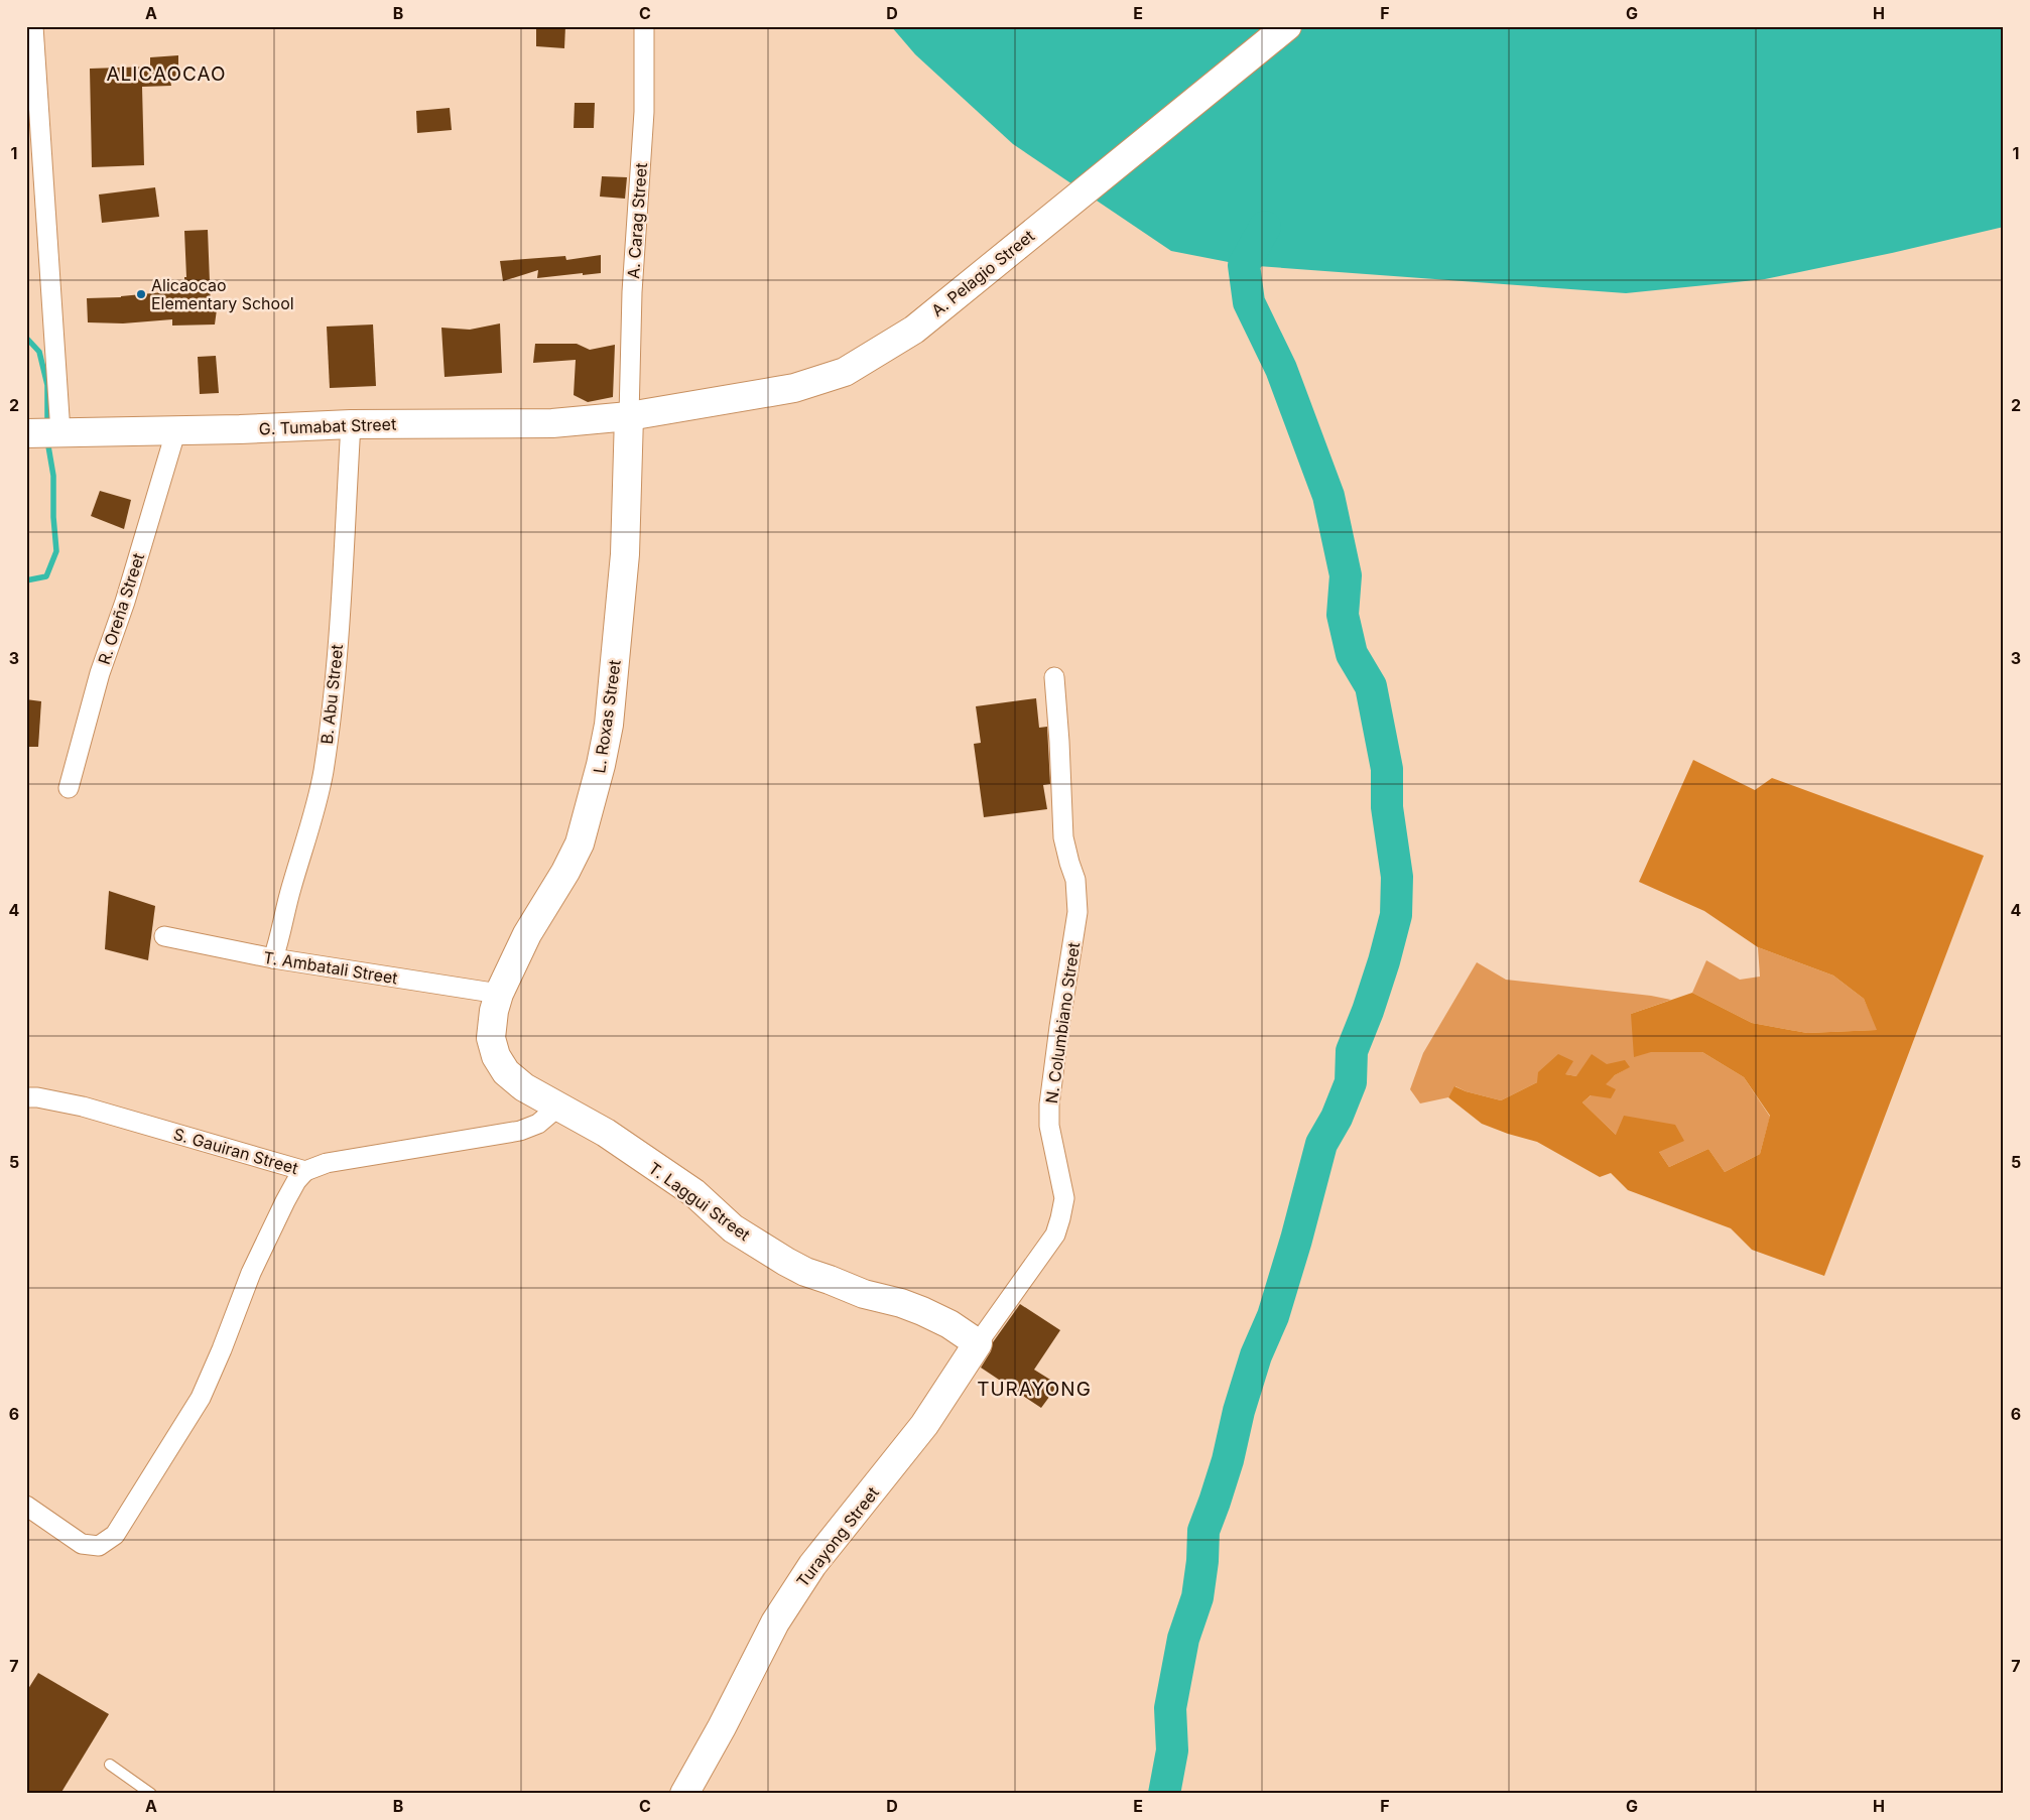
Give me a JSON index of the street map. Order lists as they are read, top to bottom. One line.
{"streets":{"street":["A. Carag Street","A. Pelagio Street","G. Tumabat Street","R. Oreña Street","B. Abu Street","L. Roxas Street","T. Ambatali Street","N. Columbiano Street","S. Gauiran Street","T. Laggui Street","Turayong Street"]},"crossings":[["A. Carag Street","A. Pelagio Street"],["A. Carag Street","G. Tumabat Street"],["A. Carag Street","L. Roxas Street"],["A. Pelagio Street","G. Tumabat Street"],["A. Pelagio Street","L. Roxas Street"],["G. Tumabat Street","R. Oreña Street"],["G. Tumabat Street","B. Abu Street"],["G. Tumabat Street","L. Roxas Street"],["B. Abu Street","T. Ambatali Street"],["L. Roxas Street","T. Ambatali Street"],["L. Roxas Street","T. Laggui Street"],["T. Ambatali Street","T. Laggui Street"],["N. Columbiano Street","T. Laggui Street"],["N. Columbiano Street","Turayong Street"],["S. Gauiran Street","T. Laggui Street"],["T. Laggui Street","Turayong Street"]],"districts":["ALICAOCAO","TURAYONG"],"places":["Alicaocao Elementary School"],"grid":{"columns":["A","B","C","D","E","F","G","H"],"rows":["1","2","3","4","5","6","7"]}}
